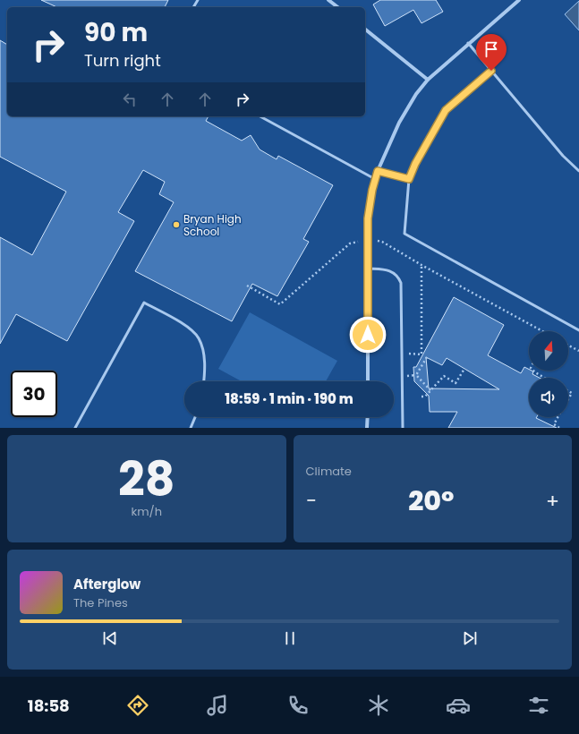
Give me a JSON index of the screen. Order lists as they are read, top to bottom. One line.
{"places":["Bryan High School"],"north":"top","page":{"turn":["90 m","Turn right"],"limit":"30","trip":"18:59 · 1 min · 190 m","tile":[["28","km/h"],"Climate"],"heat":["−","20°","+"],"song":["Afterglow","The Pines"],"tabs":"18:58"}}
